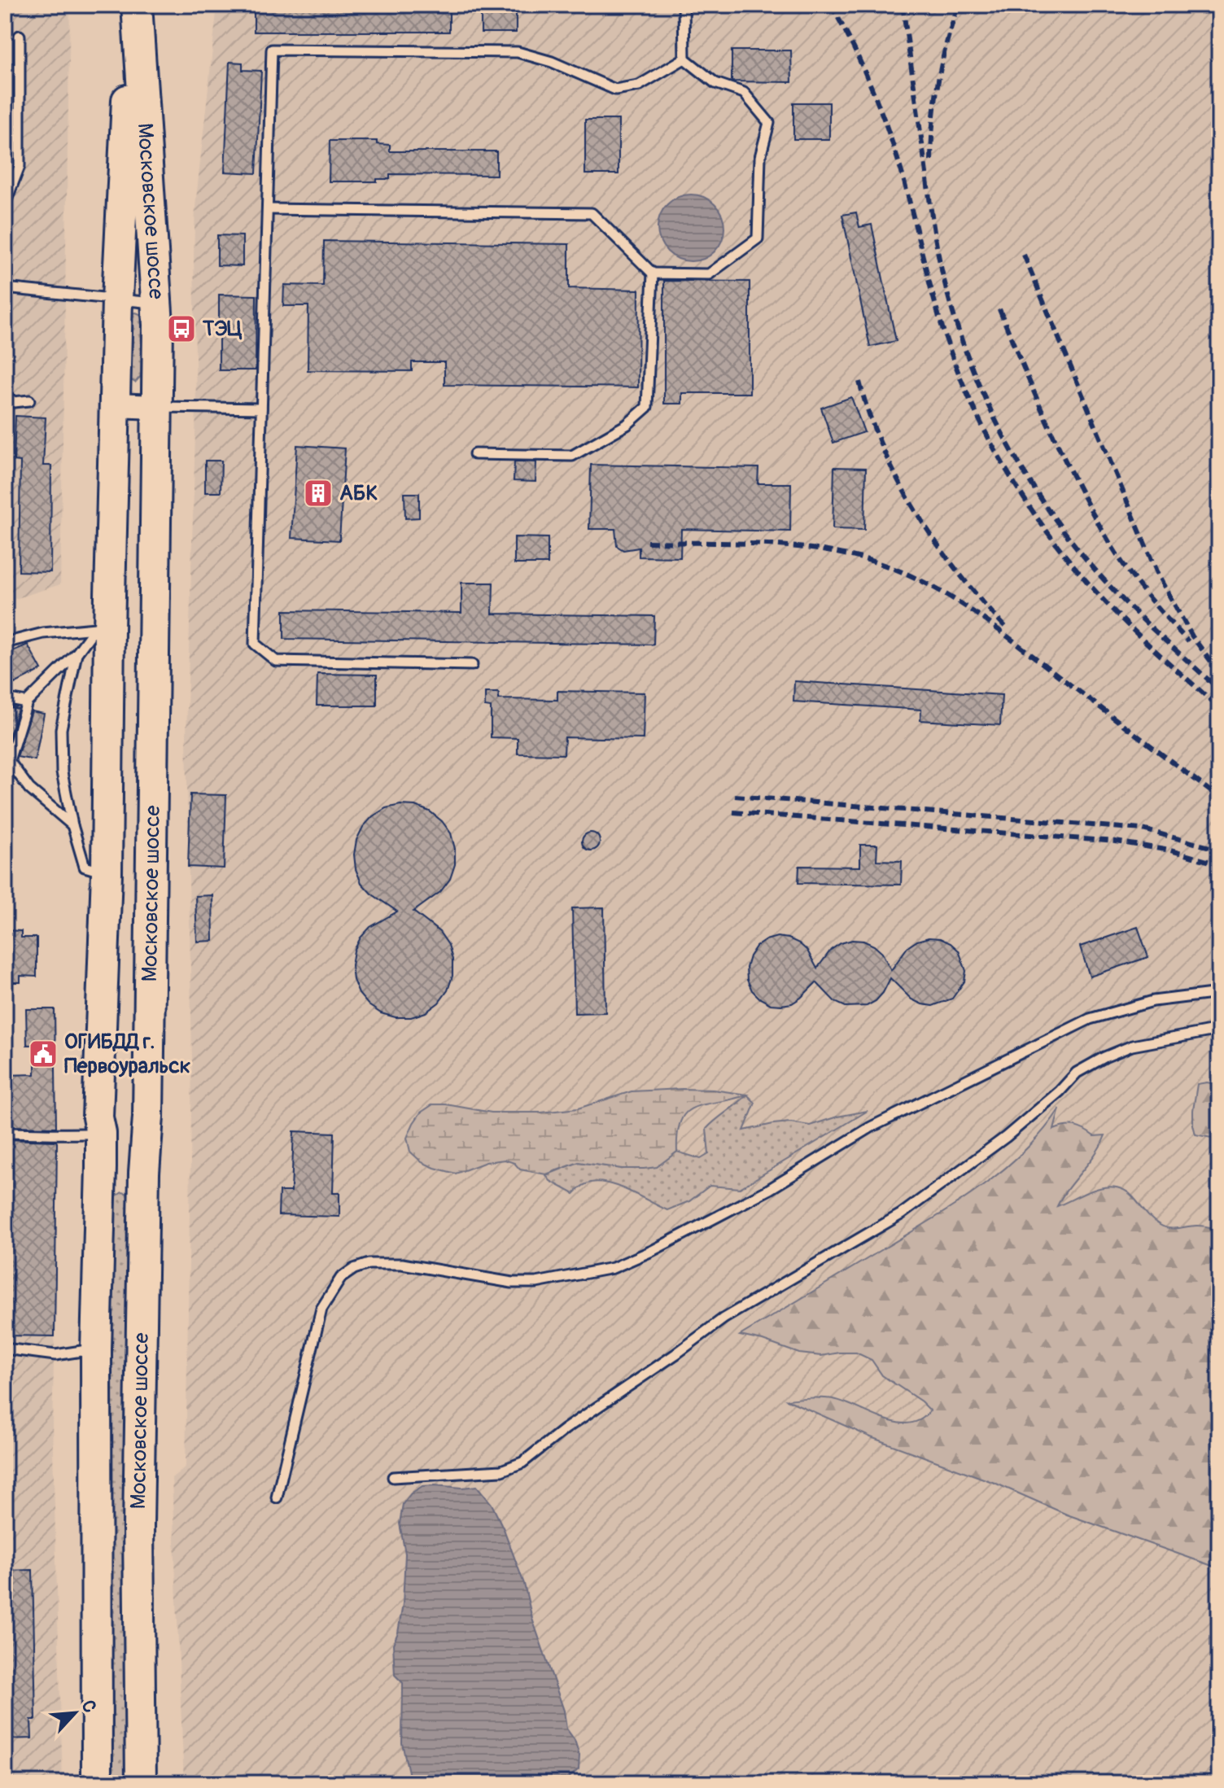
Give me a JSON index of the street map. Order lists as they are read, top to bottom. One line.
{"streets":{"main road":["Московское шоссе"]},"places":{"bus stop":["ТЭЦ"],"building":["АБК"],"public building":["ОГИБДД г. Первоуральск"]},"north":"top right"}
